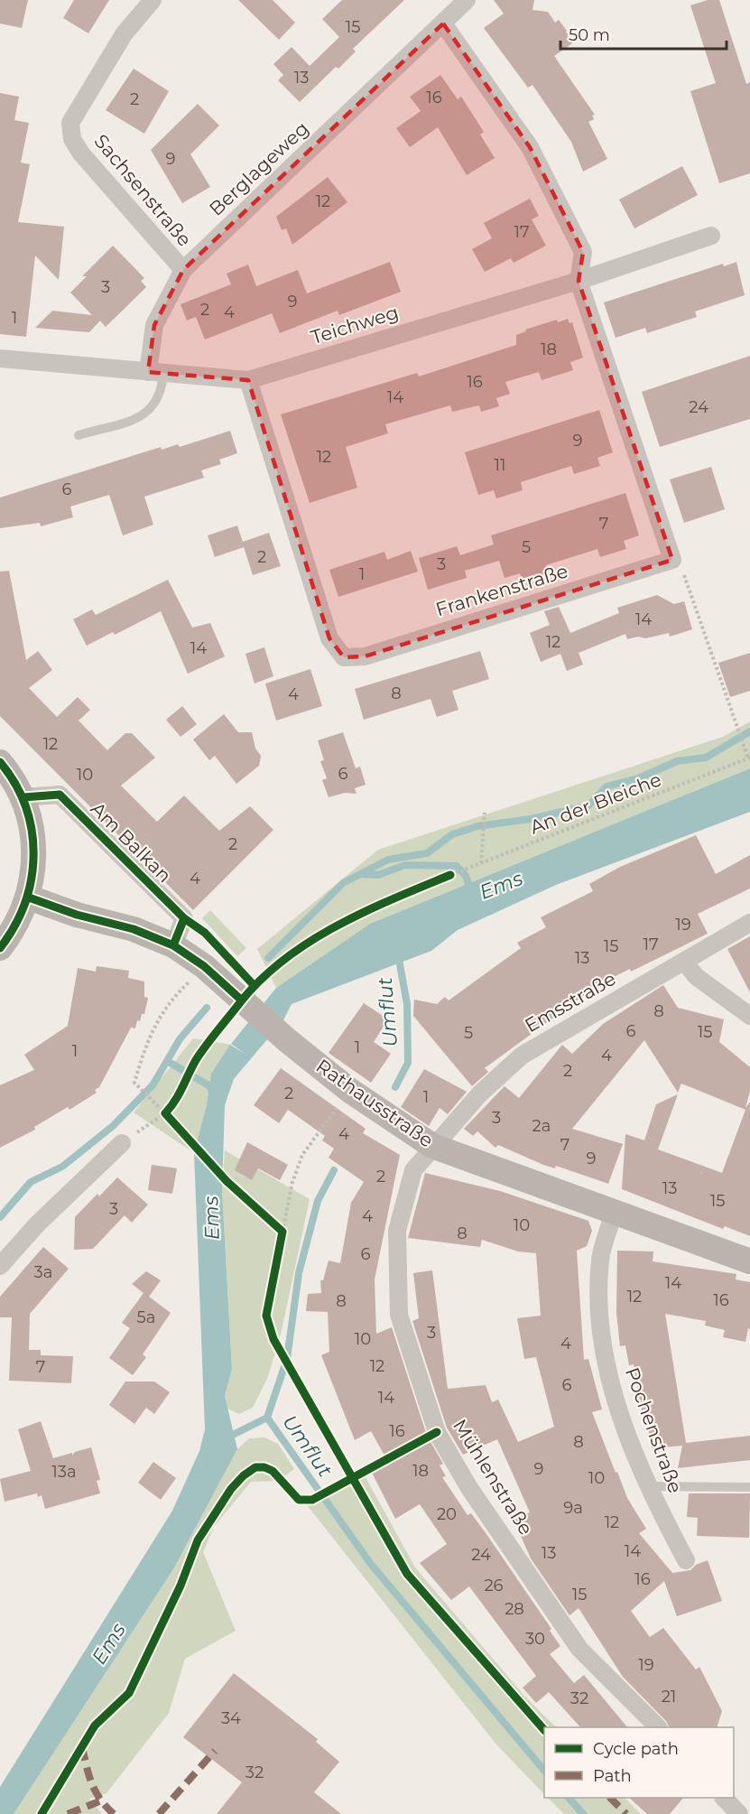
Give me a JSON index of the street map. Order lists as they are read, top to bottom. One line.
{"streets":{"street":["Berglageweg","Sachsenstraße","Teichweg","Frankenstraße","Am Balkan","Emsstraße","Rathausstraße","Pochenstraße","Mühlenstraße"],"path":["An der Bleiche"]},"crossings":[["Berglageweg","Sachsenstraße"],["Berglageweg","Teichweg"],["Teichweg","Frankenstraße"],["Am Balkan","Rathausstraße"],["Emsstraße","Rathausstraße"],["Emsstraße","Mühlenstraße"],["Rathausstraße","Pochenstraße"],["Rathausstraße","Mühlenstraße"]],"water":["Ems","Umflut"],"house_numbers":["15","13","16","2","9","12","17","3","9","2","4","1","18","16","14","24","9","12","11","6","7","5","2","3","1","14","12","14","8","4","12","6","10","2","4","19","17","15","13","8","6","15","5","1","1","4","2","2","1","3","2a","4","7","9","2","13","15","3","4","10","8","6","3a","14","12","16","8","5a","3","10","4","12","7","6","14","16","8","9","18","13a","10","9a","20","12","14","13","24","16","26","15","28","30","19","21","32","34","32"],"legend":["Cycle path","Path"],"scale_bar":"50 m"}
